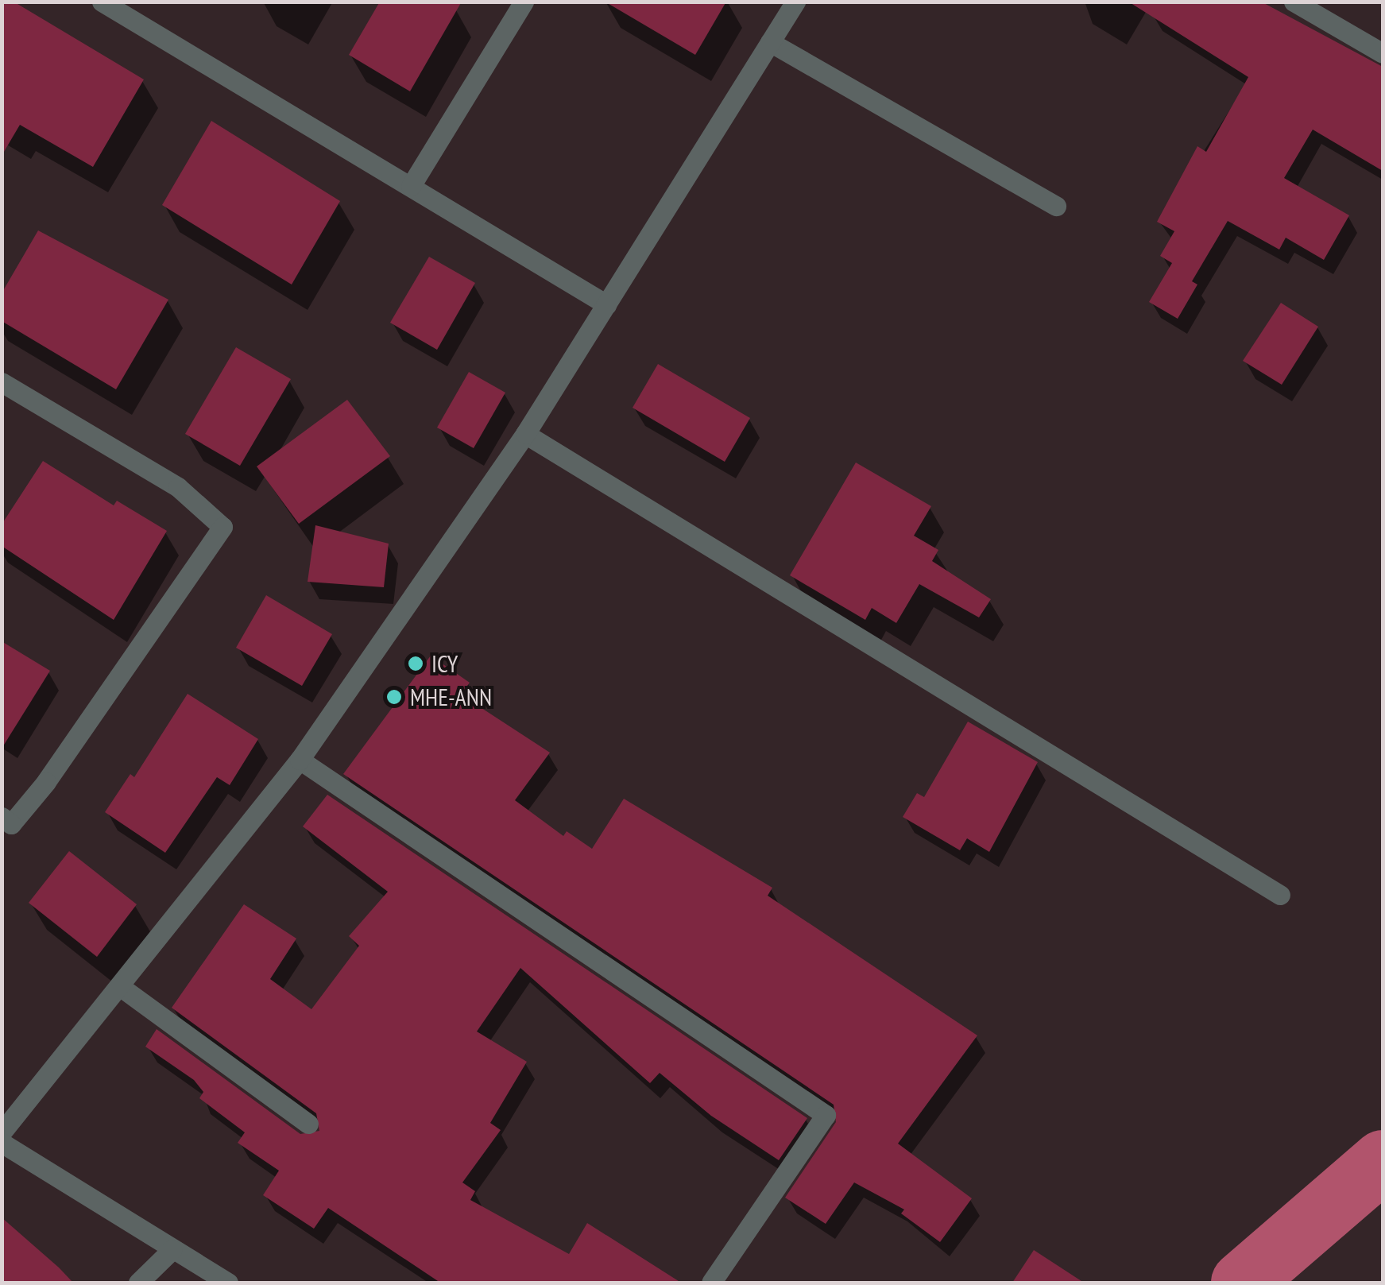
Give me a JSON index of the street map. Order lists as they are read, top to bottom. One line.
{"places":["ICY","MHE-ANN"]}
